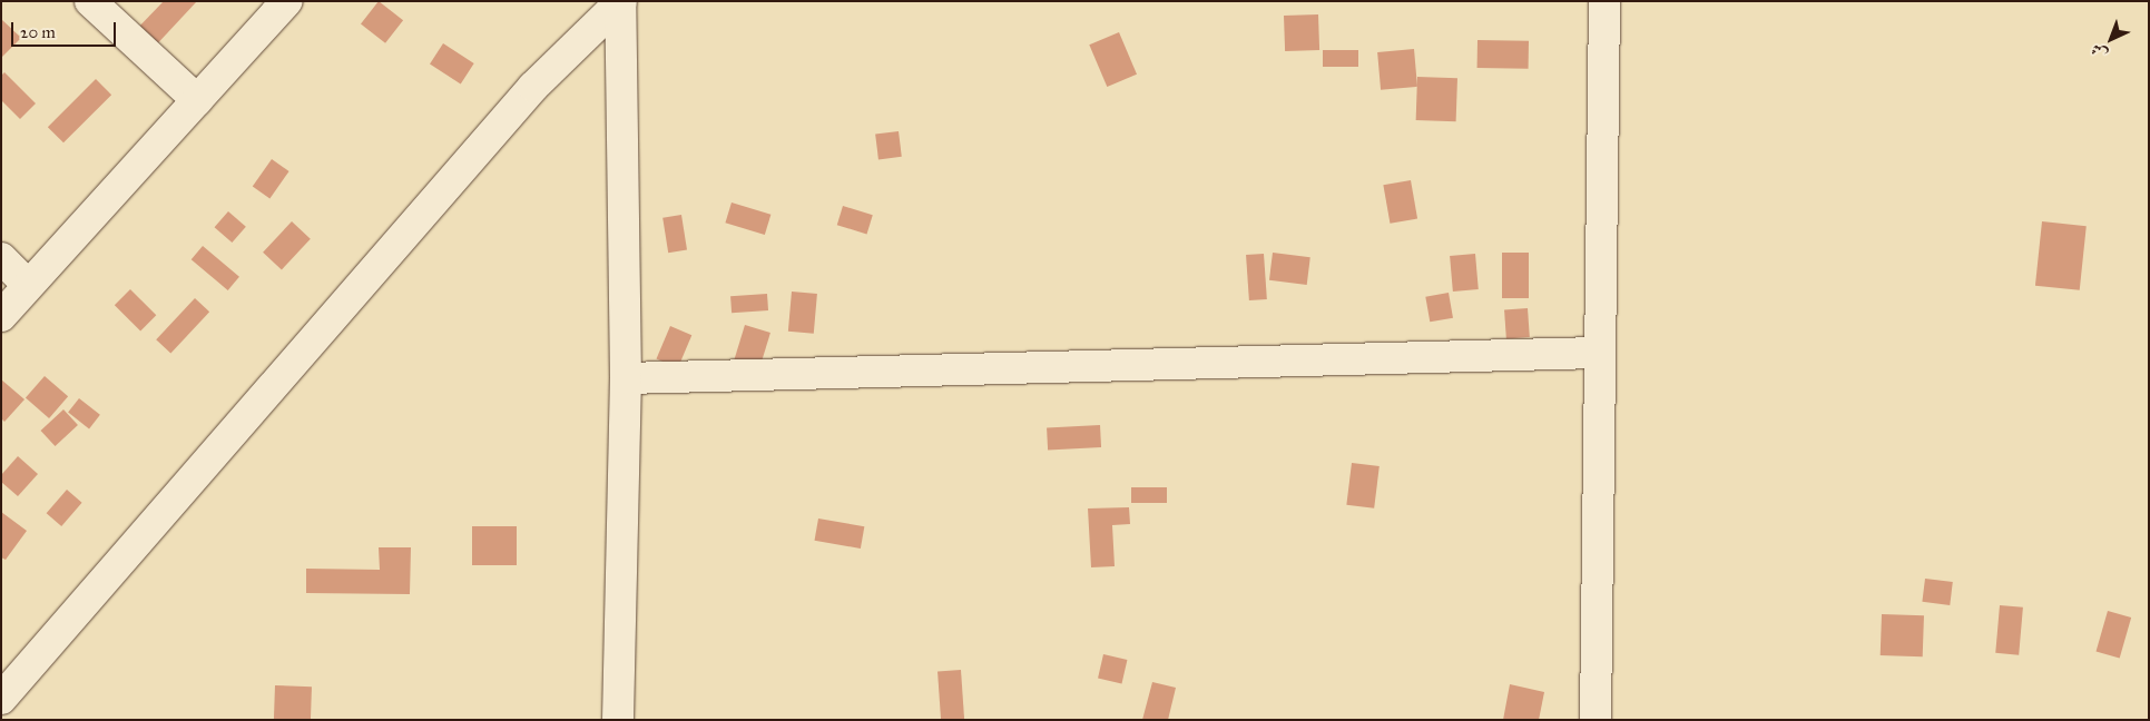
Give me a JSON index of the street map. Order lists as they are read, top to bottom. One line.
{"scale_bar":"20 m","north":"bottom left"}
